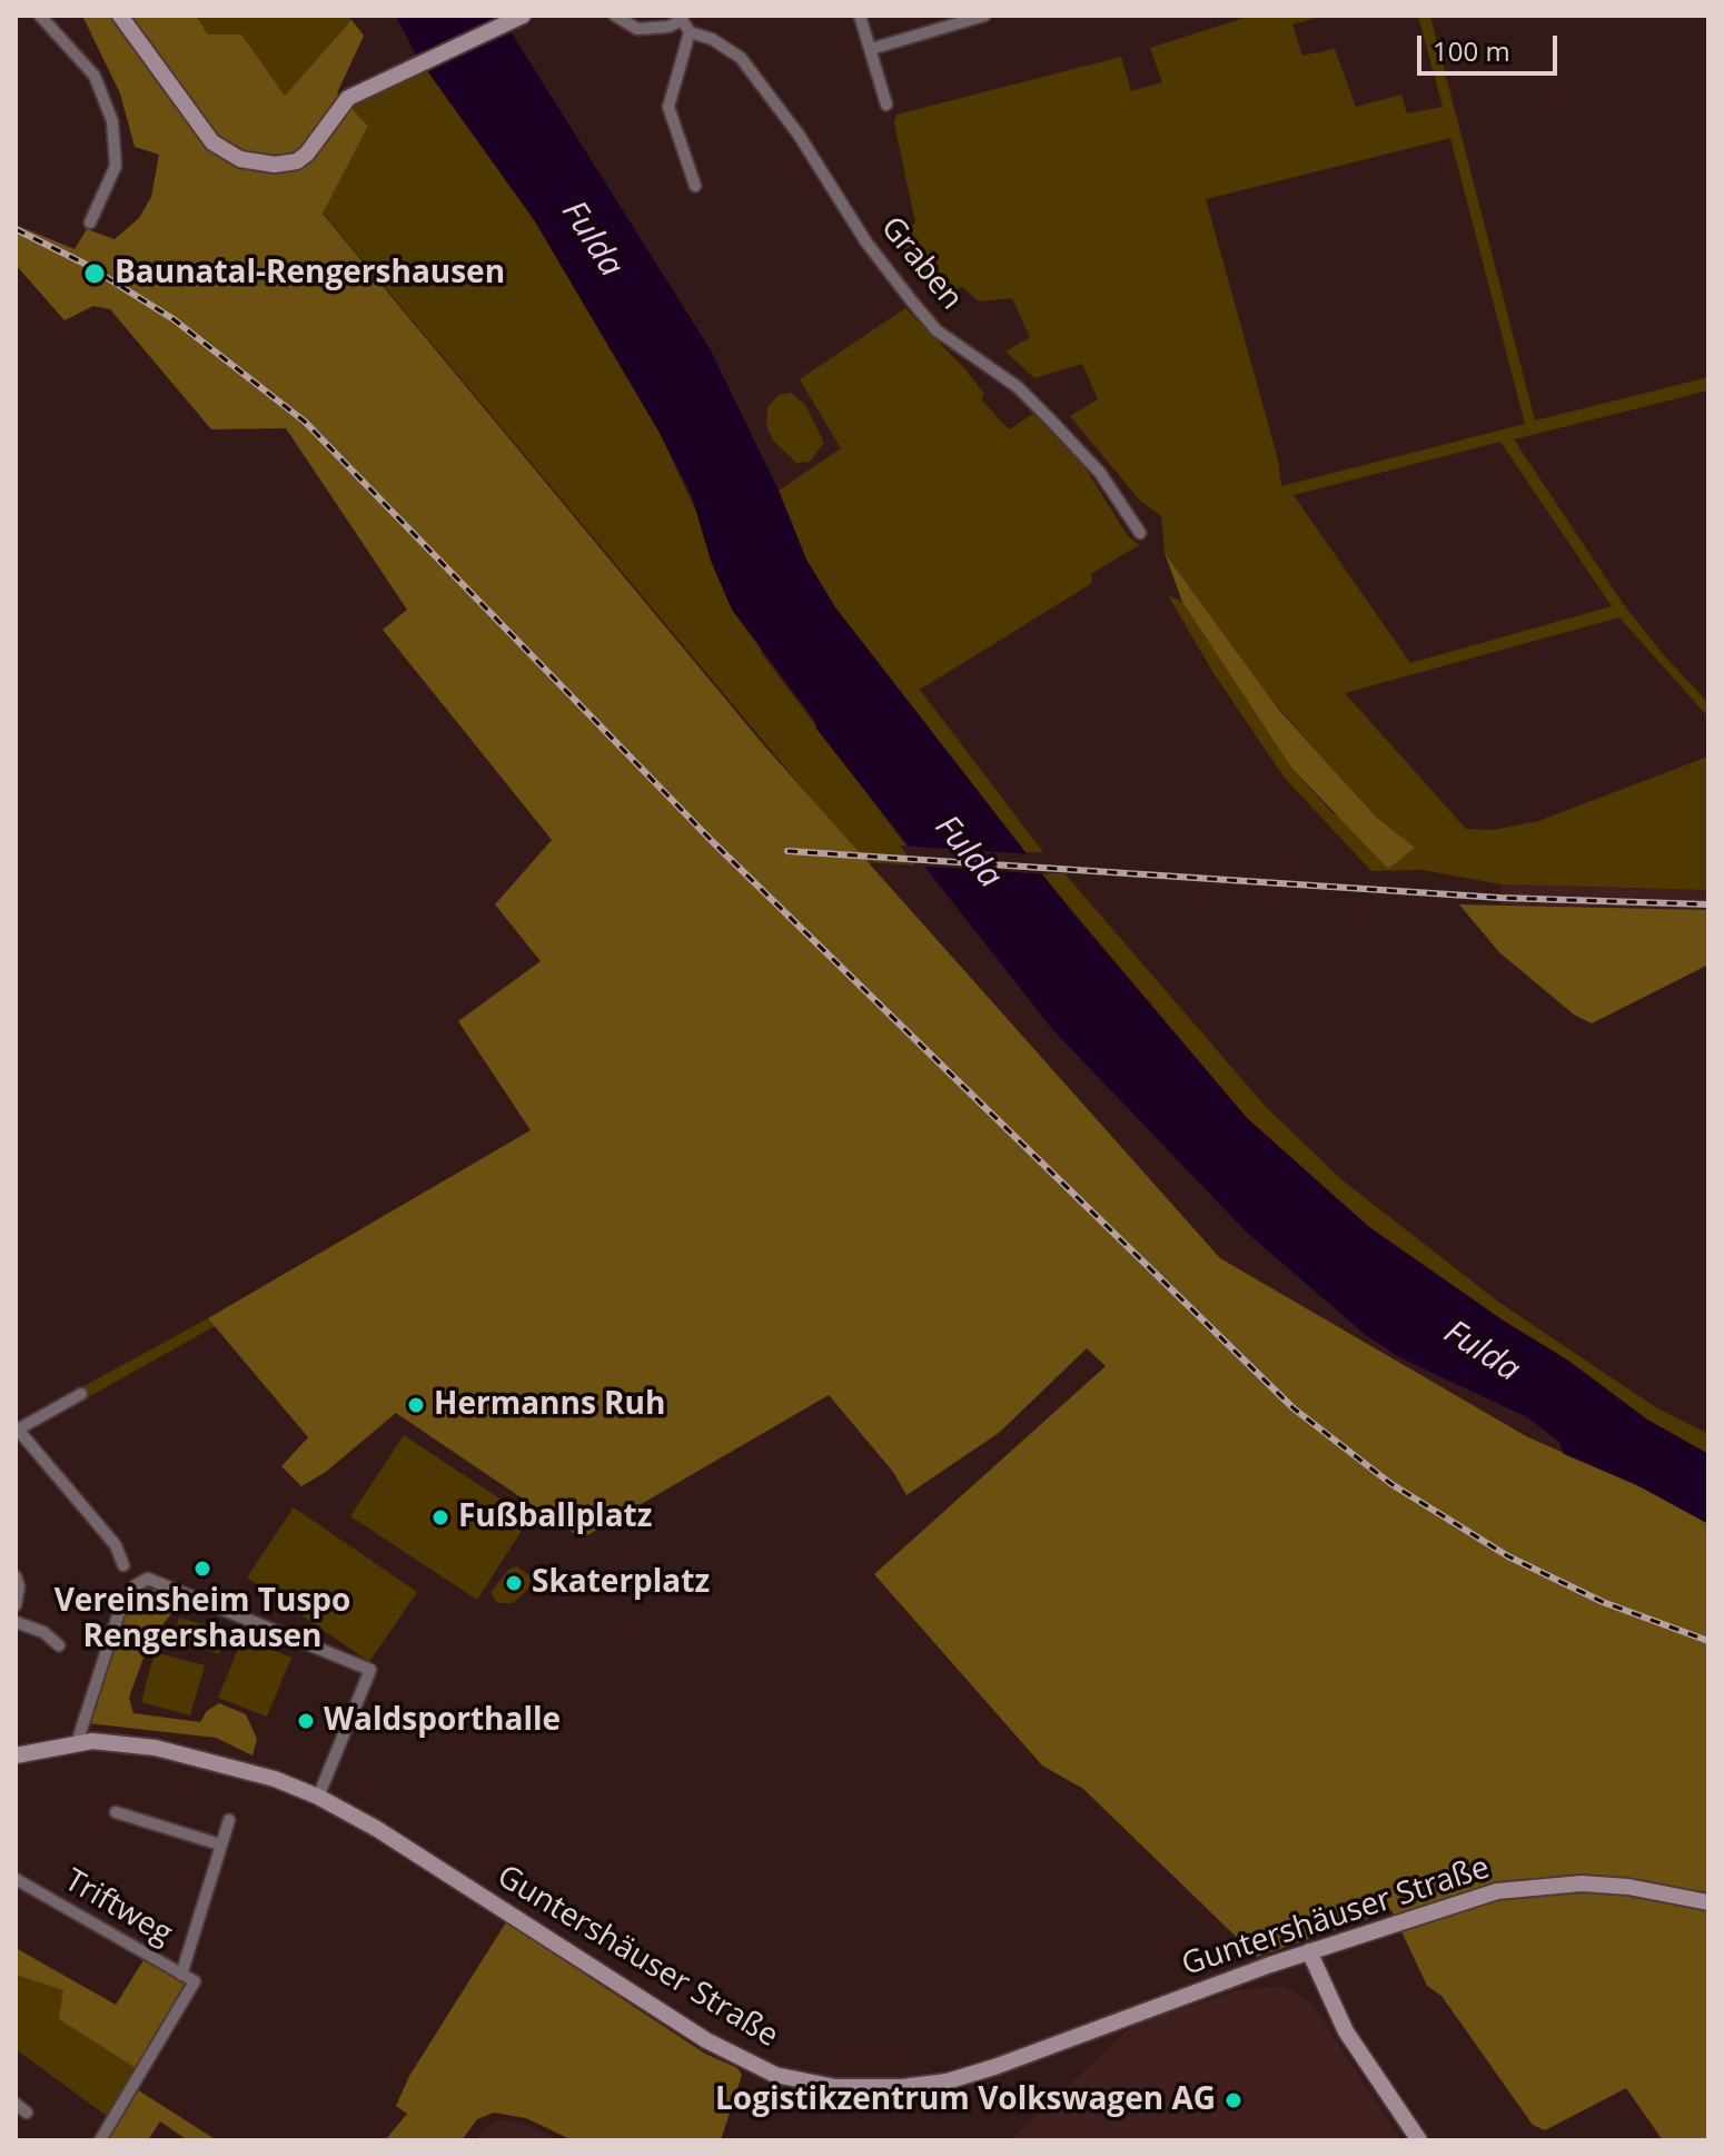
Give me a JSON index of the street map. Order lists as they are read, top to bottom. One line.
{"streets":{"street":["Graben","Triftweg","Guntershäuser Straße"]},"water":["Fulda"],"places":["Baunatal-Rengershausen","Hermanns Ruh","Fußballplatz","Vereinsheim Tuspo Rengershausen","Skaterplatz","Waldsporthalle","Logistikzentrum Volkswagen AG"],"scale_bar":"100 m"}
